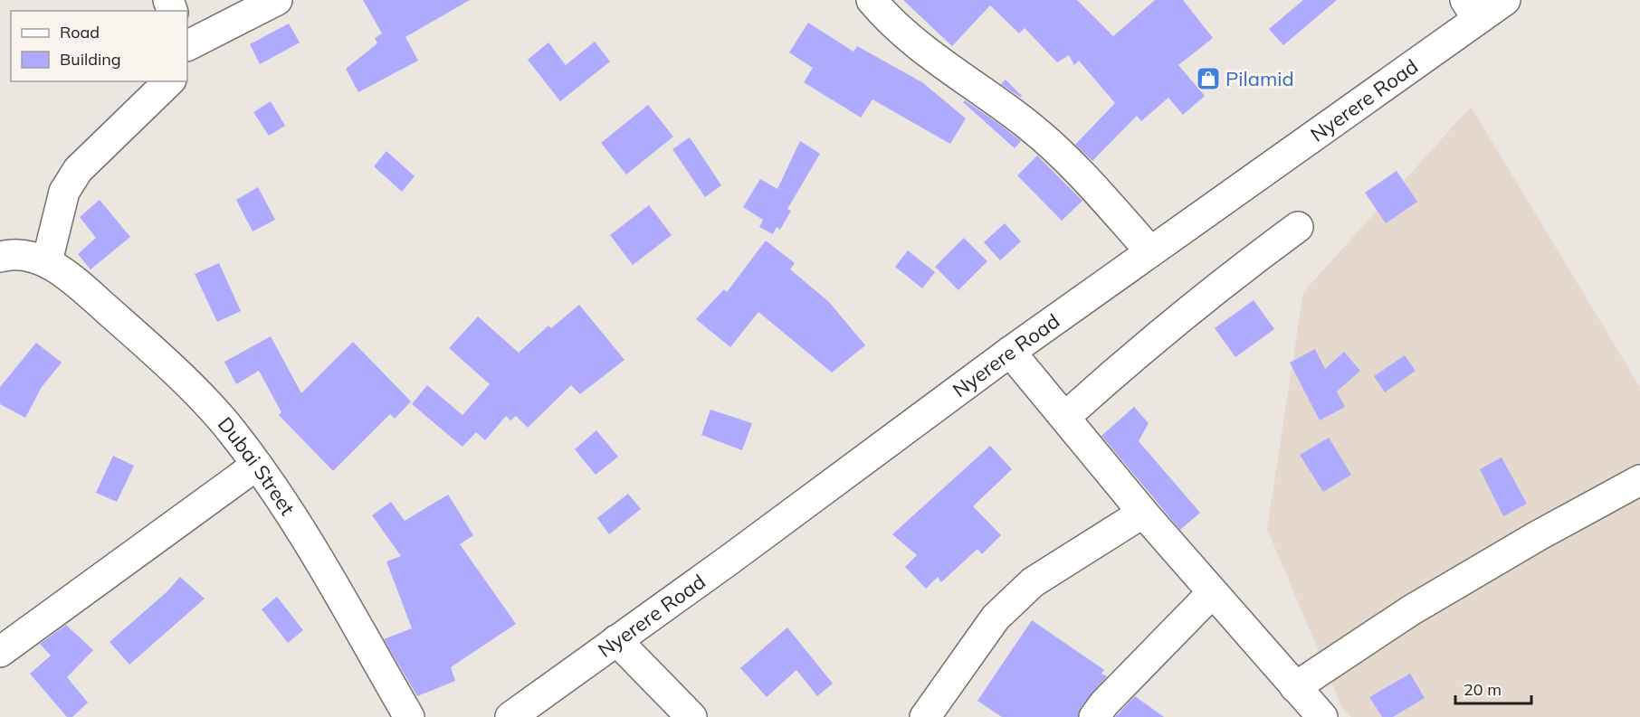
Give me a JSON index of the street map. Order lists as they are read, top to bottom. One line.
{"streets":{"street":["Nyerere Road","Dubai Street"]},"places":{"shop":["Pilamid"]},"legend":["Road","Building"],"scale_bar":"20 m"}
